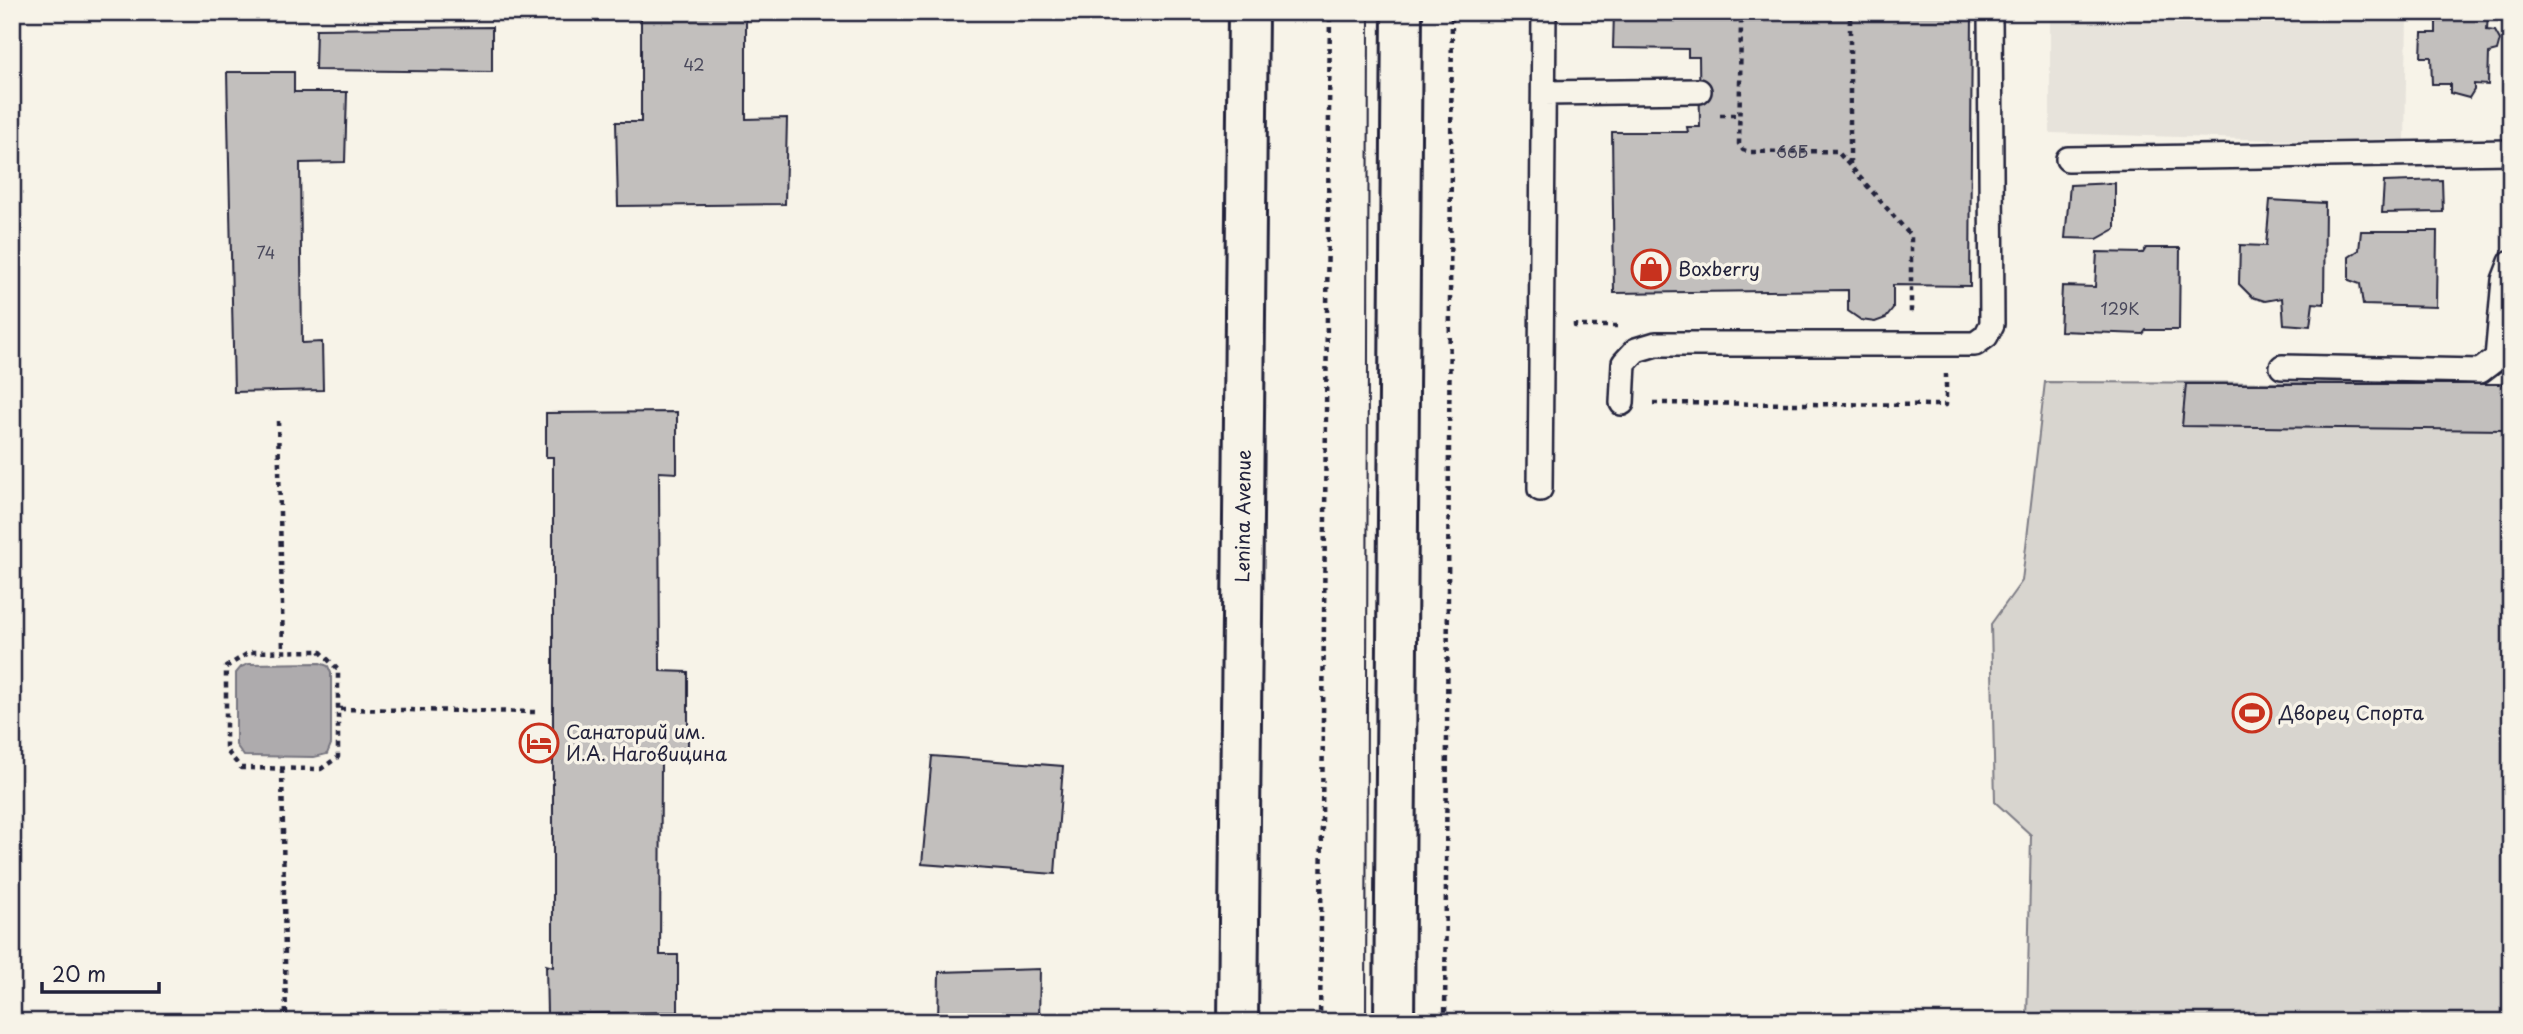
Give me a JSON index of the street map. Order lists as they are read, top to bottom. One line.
{"streets":{"street":["Lenina Avenue"]},"places":{"shop":["Boxberry"],"sports":["Дворец Спорта"],"hotel":["Санаторий им. И.А. Наговицина"]},"house_numbers":["42","66Б","74","129К"],"scale_bar":"20 m"}
